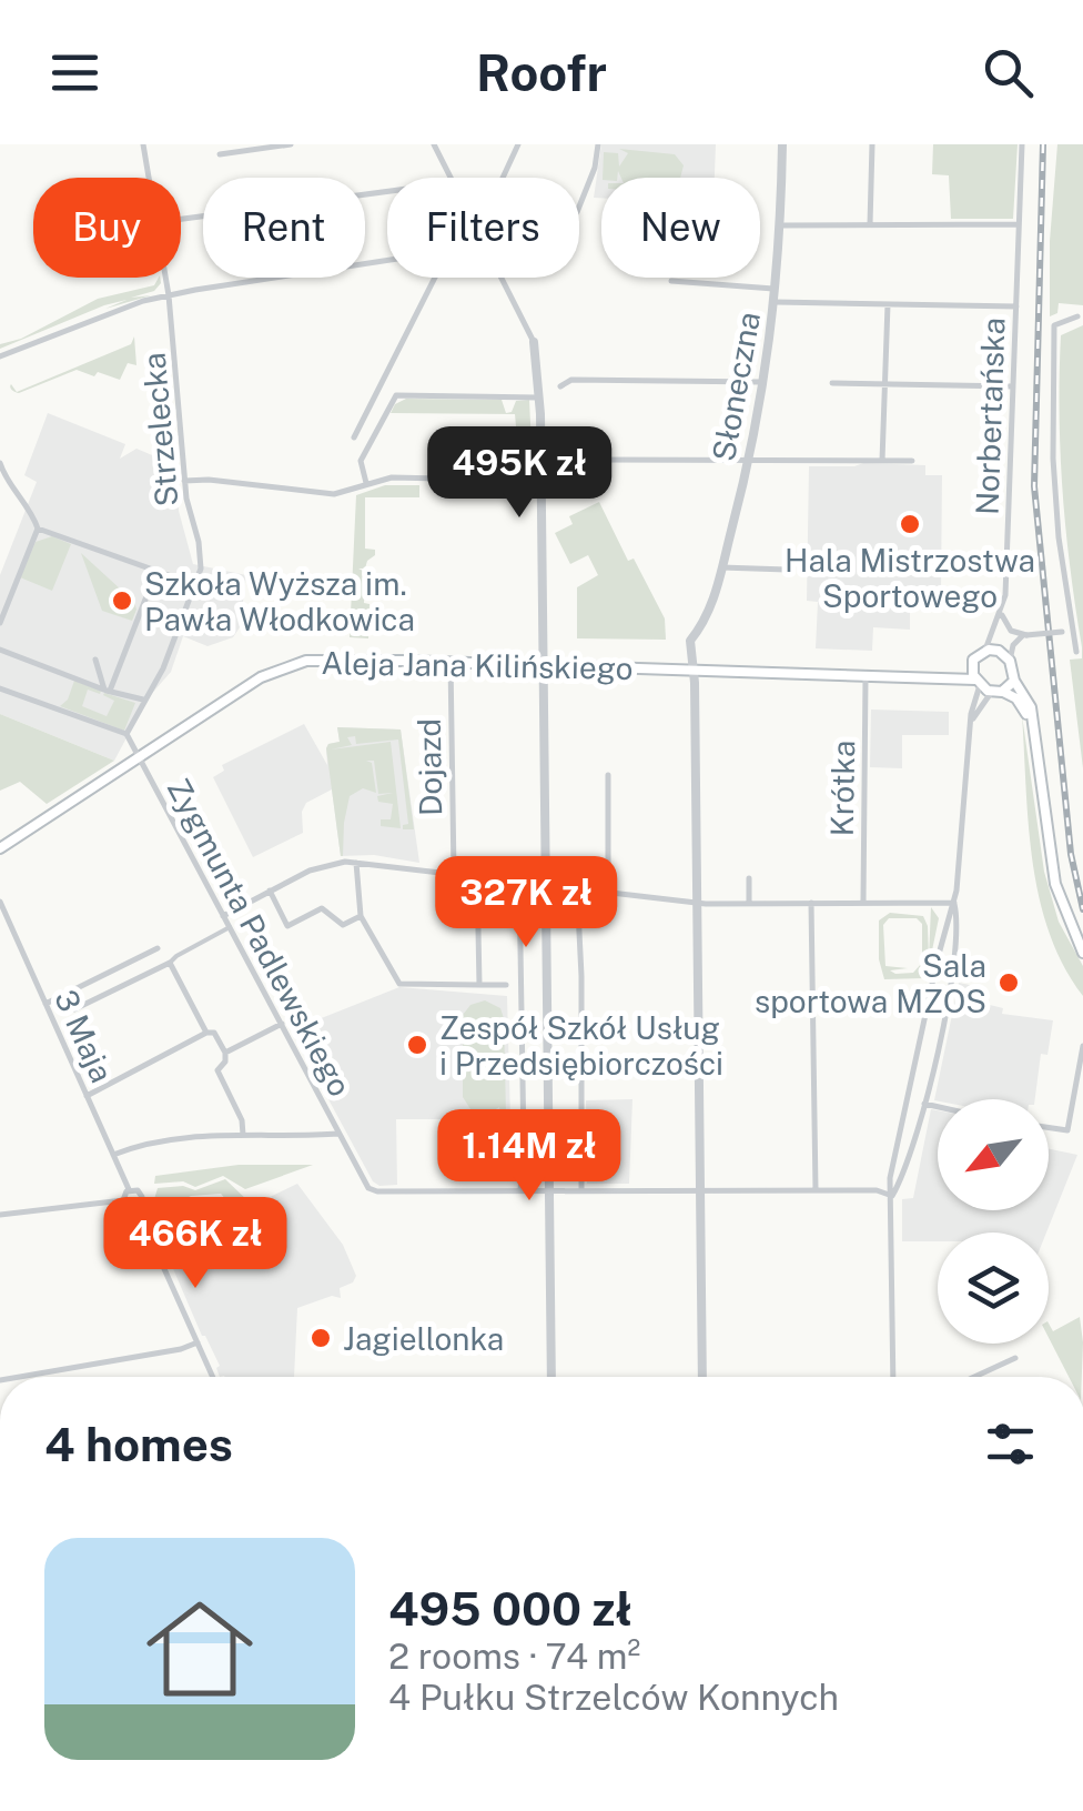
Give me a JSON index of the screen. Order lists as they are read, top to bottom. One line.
{"streets":{"main road":["Aleja Jana Kilińskiego"],"street":["Słoneczna","Norbertańska","Strzelecka","Dojazd","Krótka","Zygmunta Padlewskiego","3 Maja"]},"crossings":[["Słoneczna","Aleja Jana Kilińskiego"],["Norbertańska","Aleja Jana Kilińskiego"],["Strzelecka","Zygmunta Padlewskiego"],["Aleja Jana Kilińskiego","Dojazd"],["Aleja Jana Kilińskiego","Krótka"],["Aleja Jana Kilińskiego","Zygmunta Padlewskiego"]],"places":["Hala Mistrzostwa Sportowego","Szkoła Wyższa im. Pawła Włodkowica","Sala sportowa MZOS","Zespół Szkół Usług i Przedsiębiorczości","Jagiellonka"],"north":"bottom left","page":{"header":"Roofr","chip":["Buy","Rent","Filters","New"],"price":["495K zł","327K zł","1.14M zł","466K zł"],"heading":"4 homes","list":[{"name":"495 000 zł","note":"2 rooms · 74 m² · 4 Pułku Strzelców Konnych"}]}}
